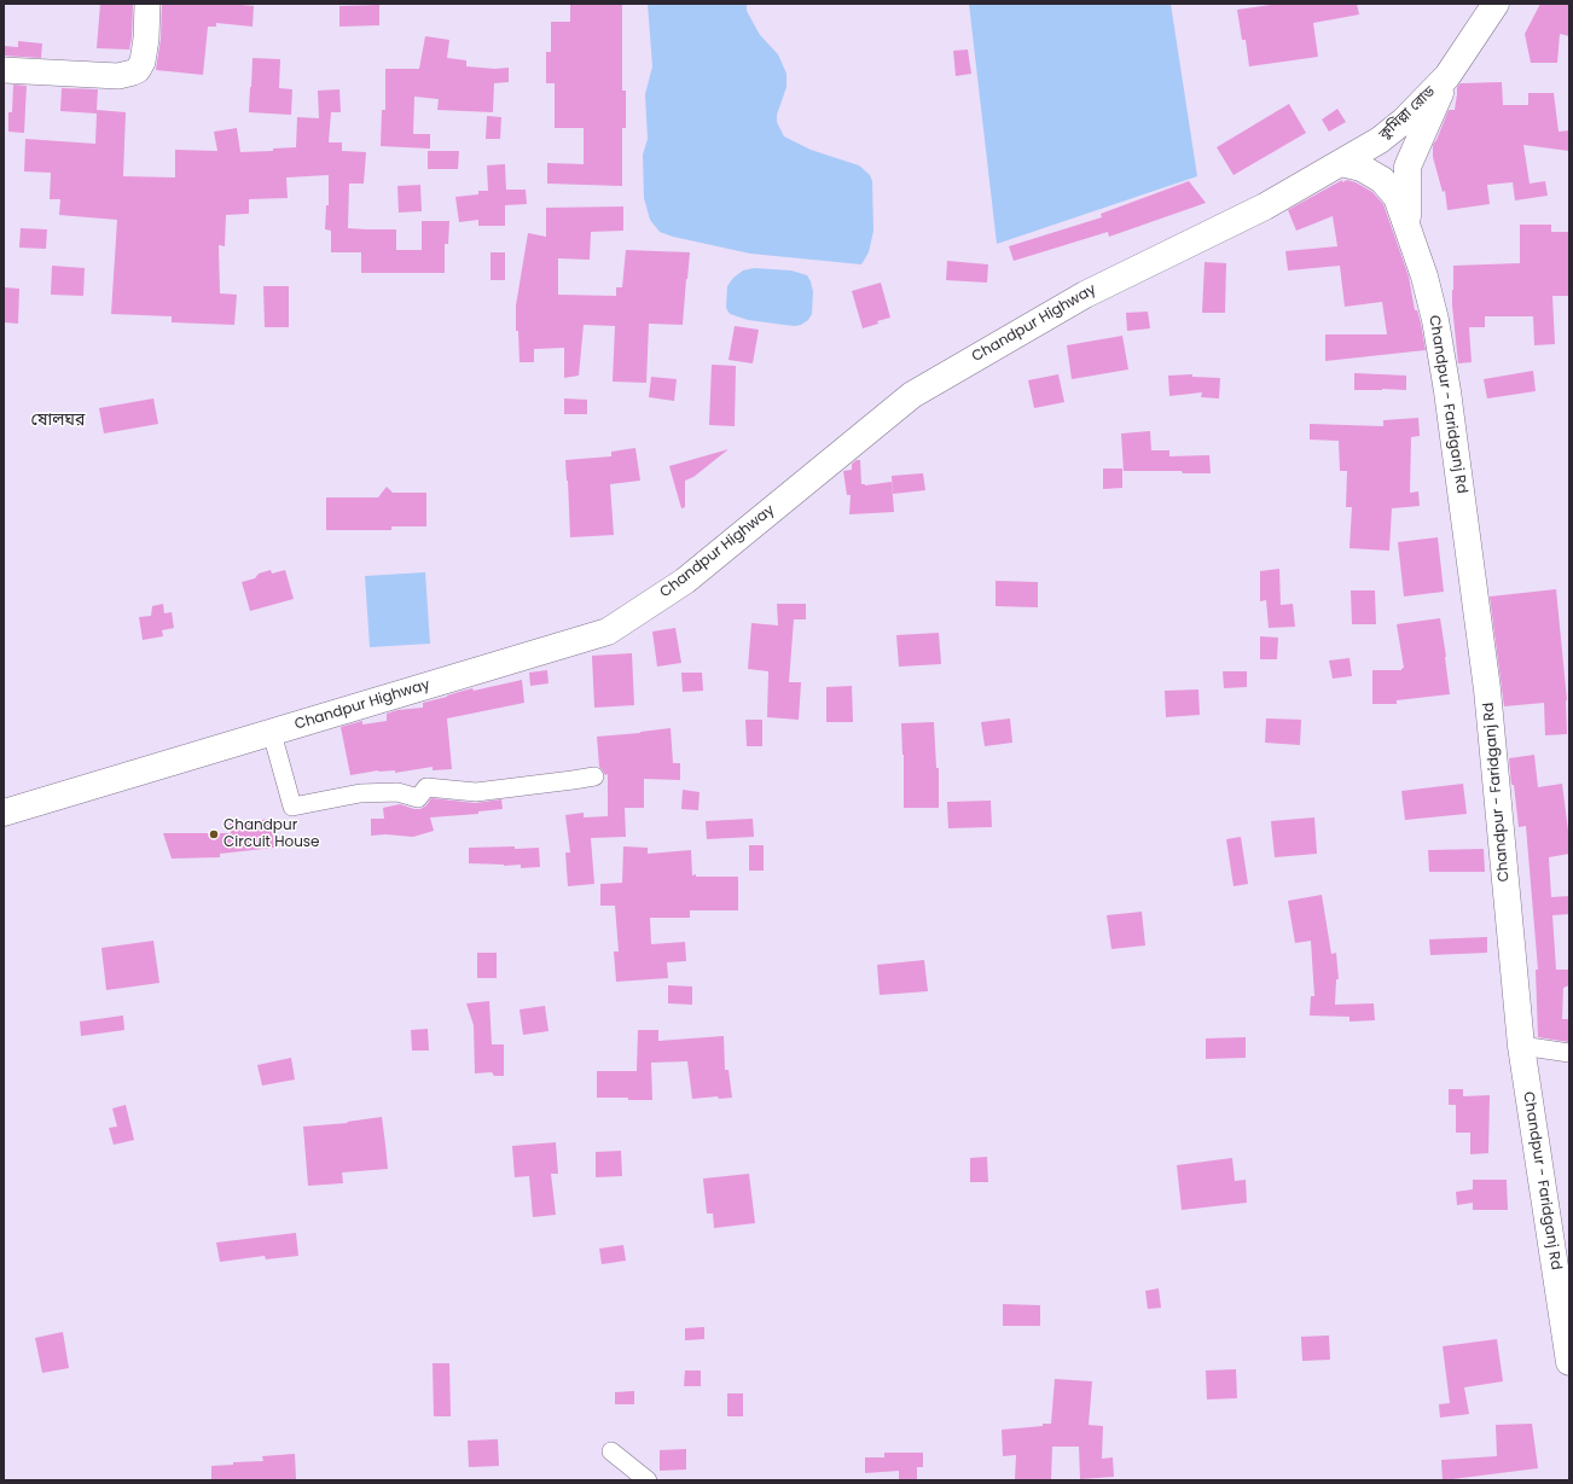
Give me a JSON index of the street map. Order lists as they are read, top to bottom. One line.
{"streets":{"main road":["কুমিল্লা রোড","Chandpur Highway","Chandpur - Faridganj Rd"]},"crossings":[["কুমিল্লা রোড","Chandpur Highway"],["কুমিল্লা রোড","Chandpur - Faridganj Rd"],["Chandpur Highway","Chandpur - Faridganj Rd"]],"districts":["ষোলঘর"],"places":["Chandpur Circuit House"]}
